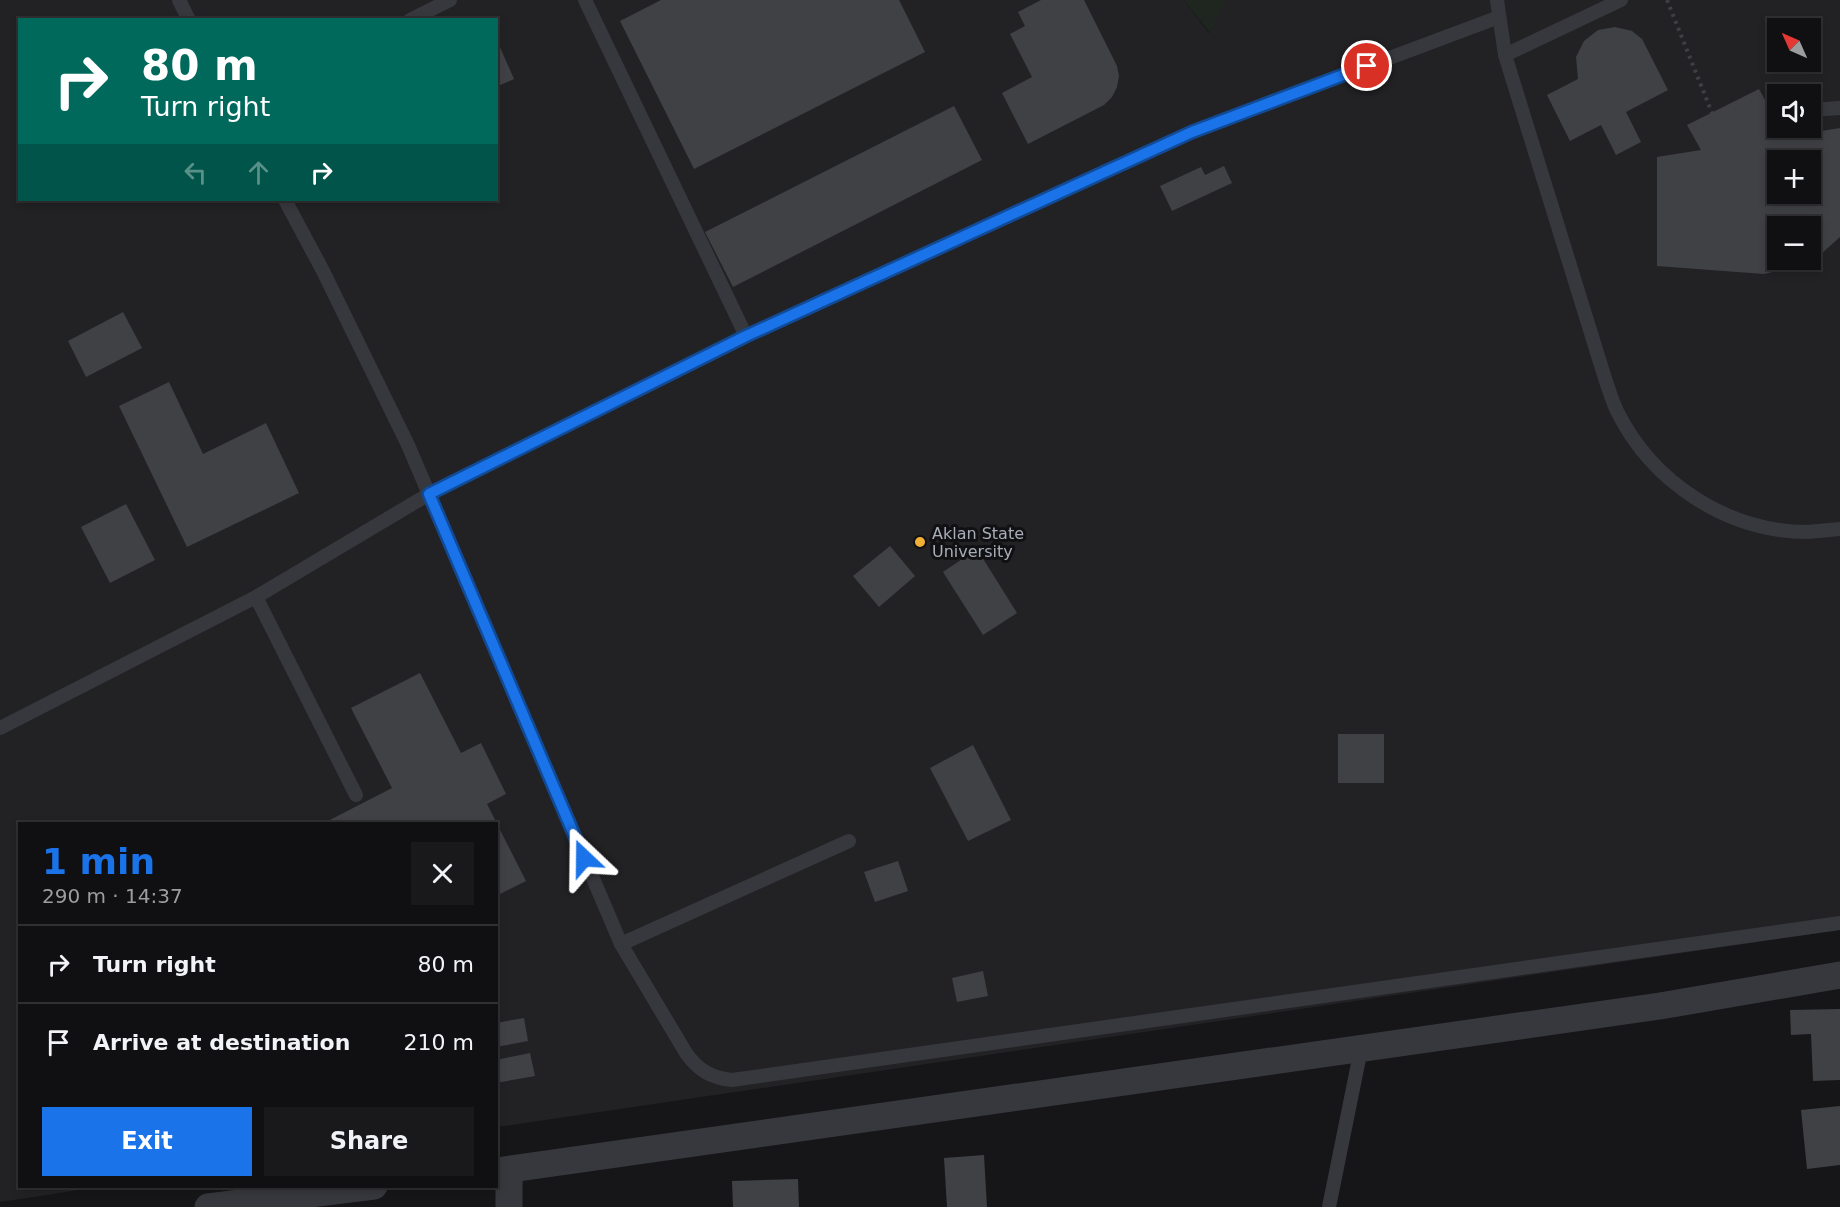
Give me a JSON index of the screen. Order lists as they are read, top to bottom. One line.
{"places":["Aklan State University"],"north":"top left","page":{"map_buttons":["+","−"],"turn":["80 m","Turn right"],"heading":["1 min","290 m · 14:37"],"list":[{"name":"Turn right","value":"80 m"},{"name":"Arrive at destination","value":"210 m"}],"buttons":["Exit","Share"]}}
